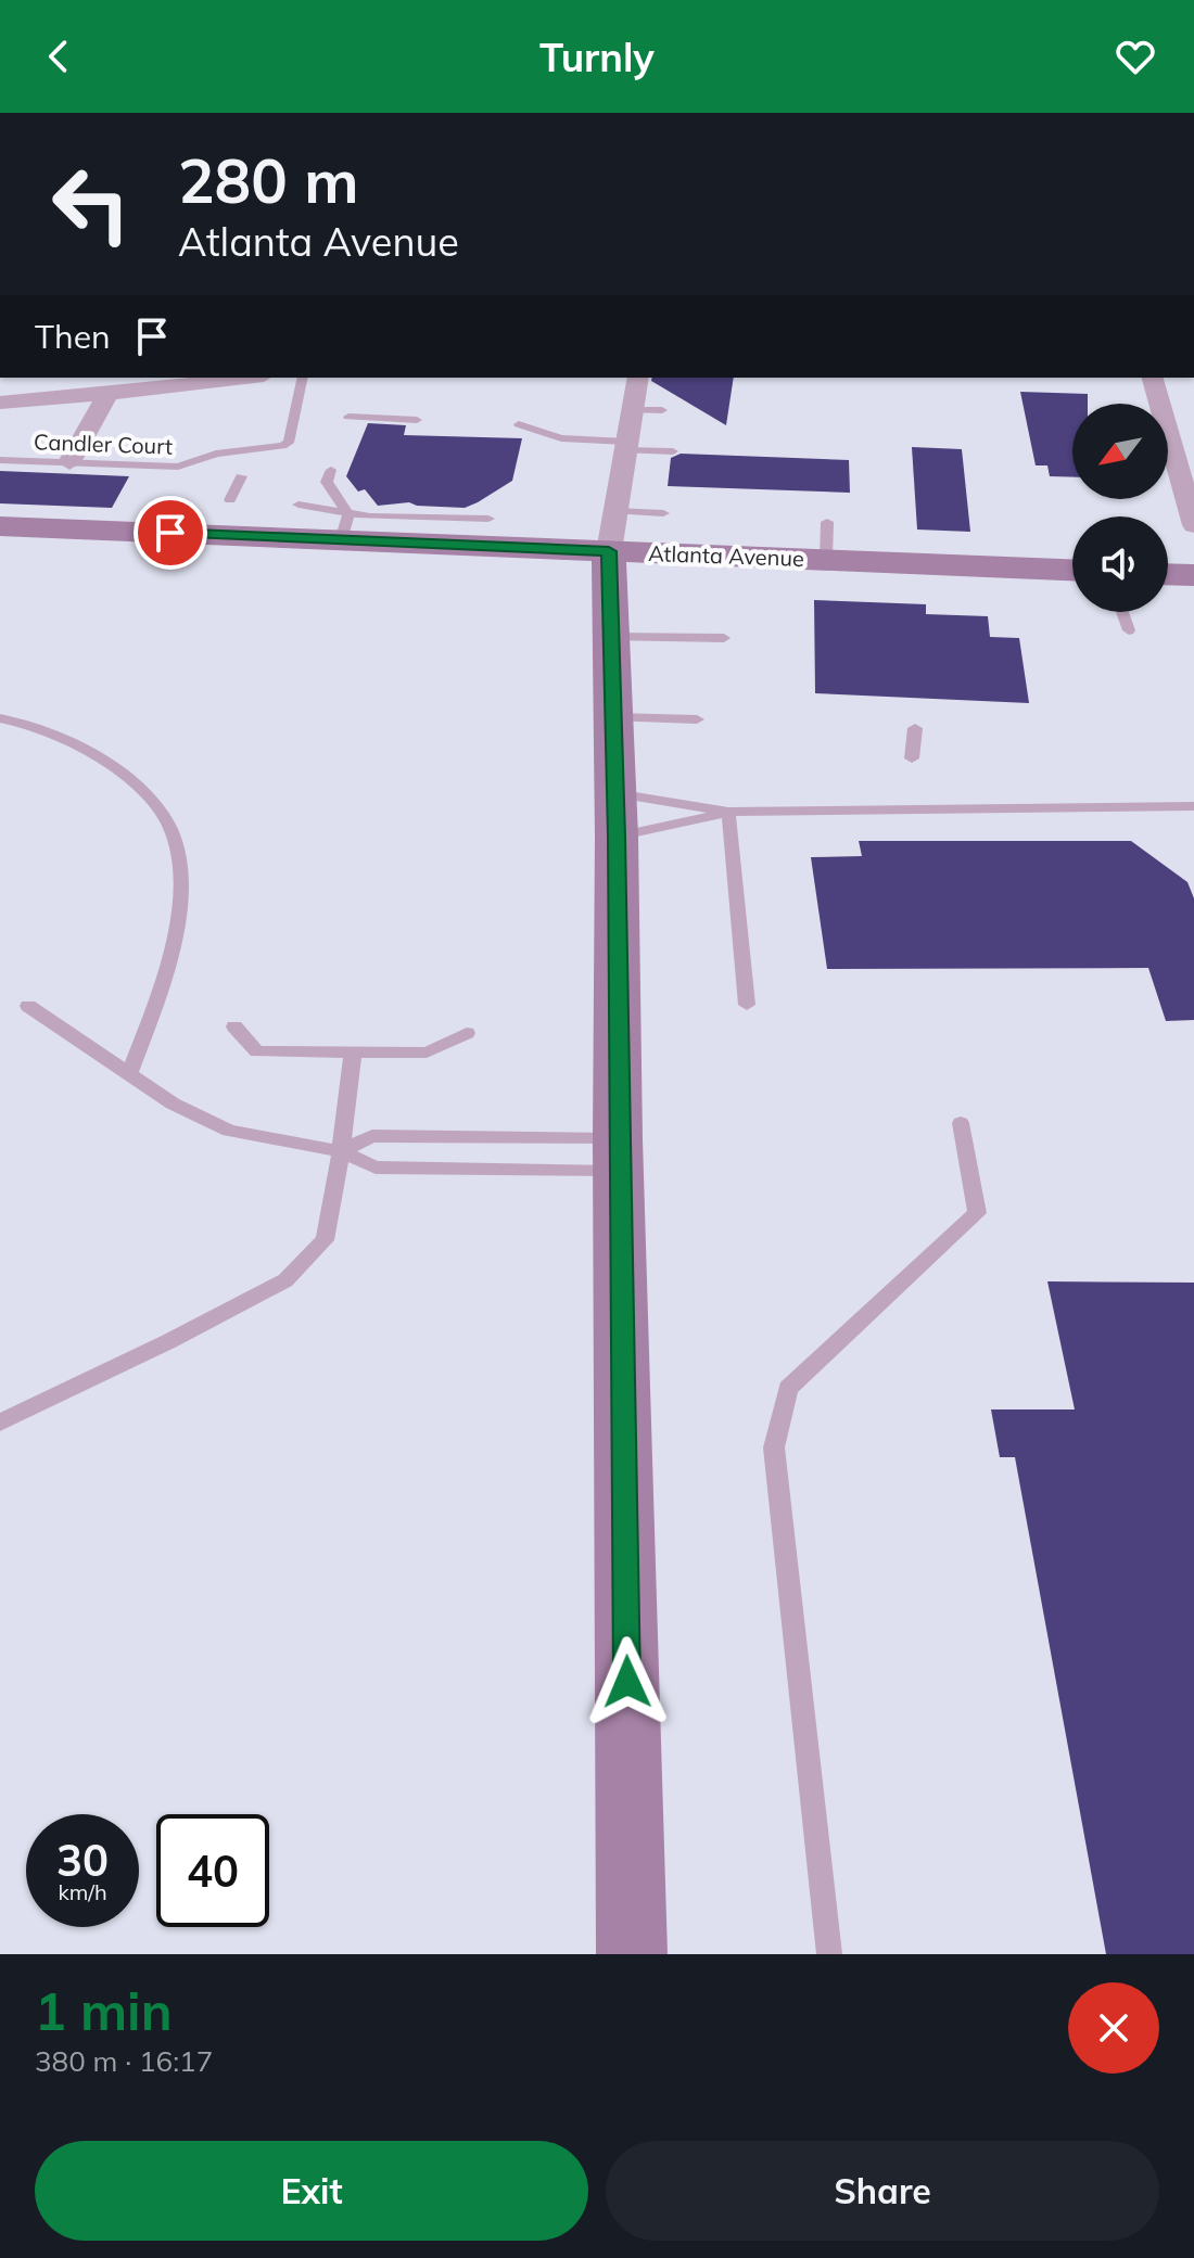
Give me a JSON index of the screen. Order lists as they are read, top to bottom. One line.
{"streets":{"street":["Atlanta Avenue"],"lane":["Candler Court"]},"north":"bottom left","page":{"header":"Turnly","turn":["280 m","Atlanta Avenue"],"then":"Then","speed":"30 km/h","limit":"40","heading":["1 min","380 m · 16:17"],"buttons":["Exit","Share"]}}
